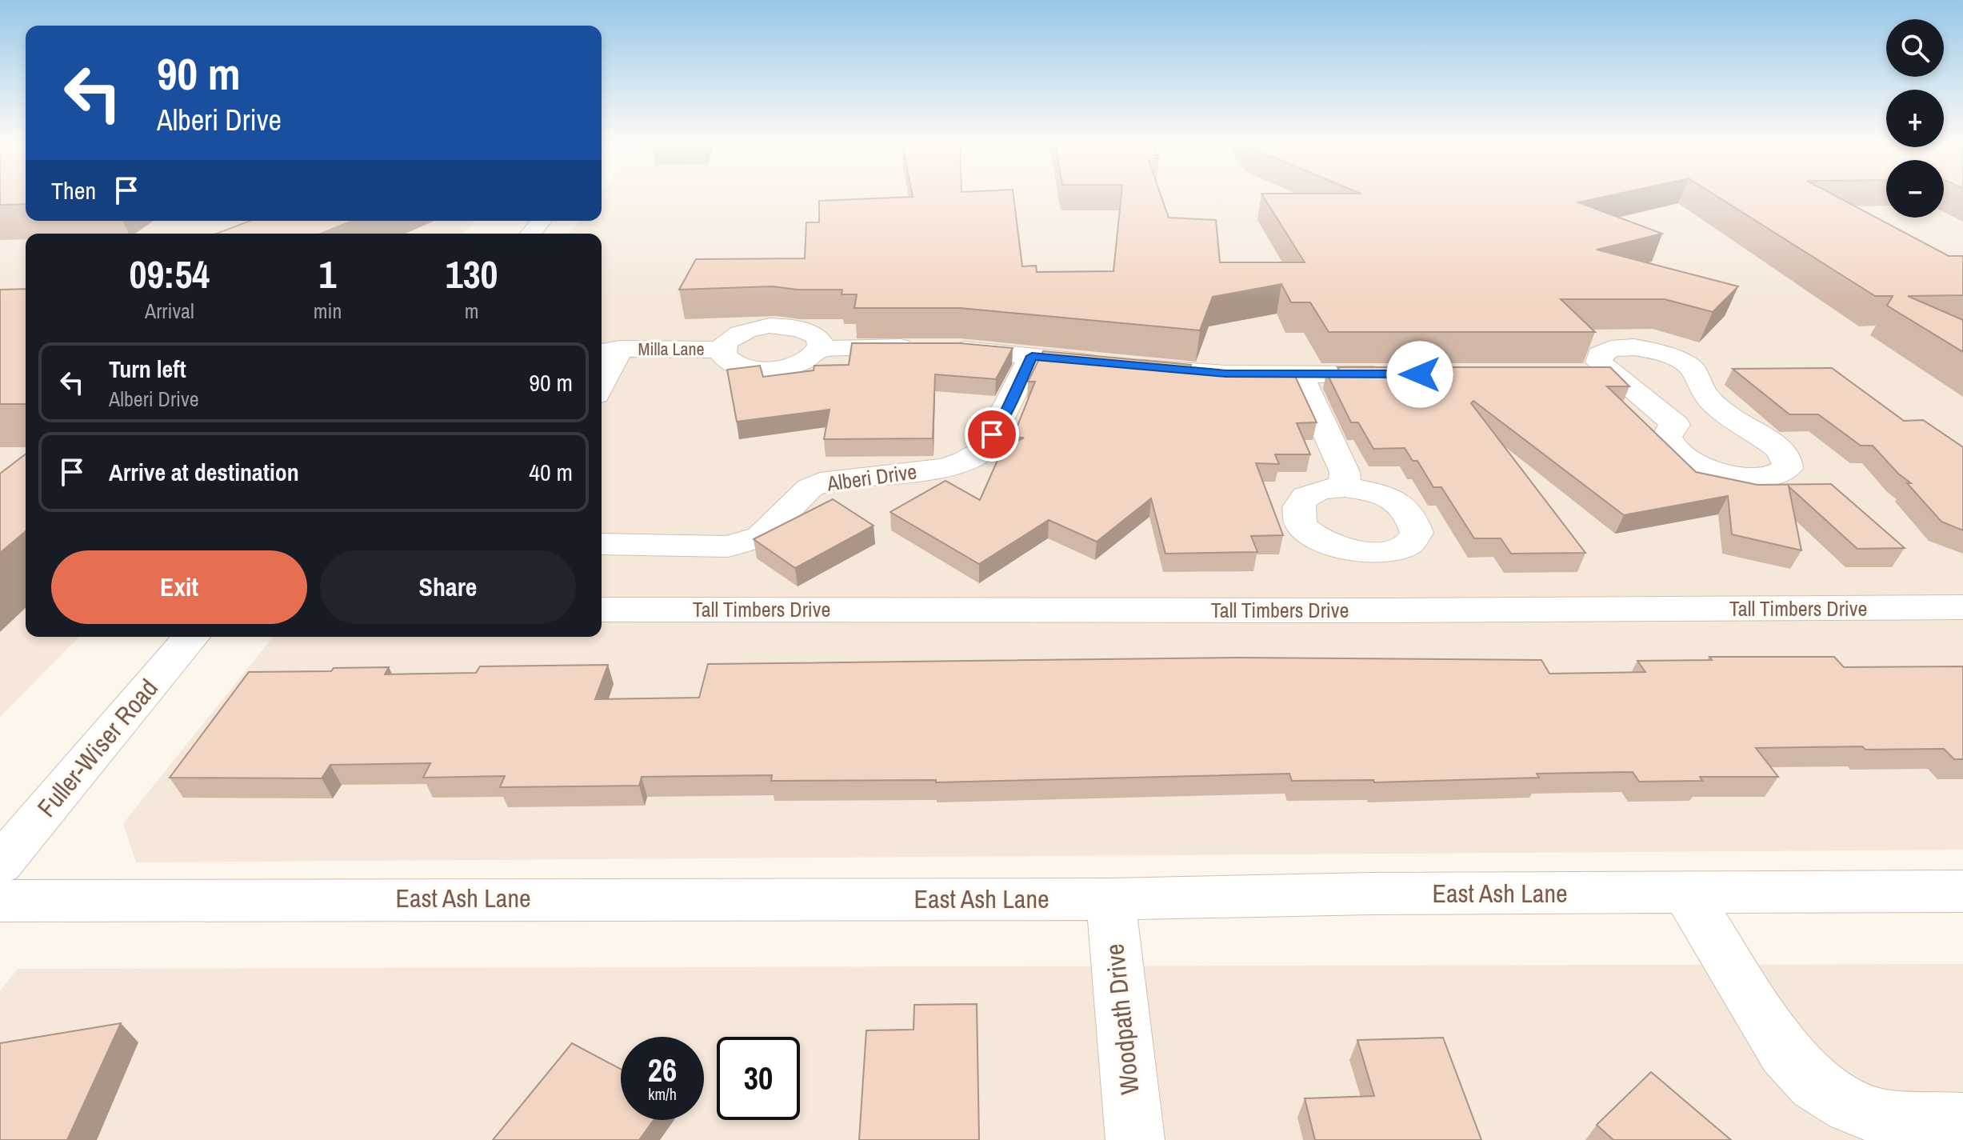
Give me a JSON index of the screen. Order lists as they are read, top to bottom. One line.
{"streets":{"street":["Milla Lane","Alberi Drive","Tall Timbers Drive","Fuller-Wiser Road","East Ash Lane","Woodpath Drive"]},"crossings":[["Milla Lane","Alberi Drive"],["East Ash Lane","Woodpath Drive"]],"page":{"map_buttons":["+","−"],"turn":["90 m","Alberi Drive"],"then":"Then","eta":["09:54","Arrival","1","min","130","m"],"list":[{"name":"Turn left","note":"Alberi Drive","value":"90 m"},{"name":"Arrive at destination","value":"40 m"}],"buttons":["Exit","Share"],"speed":"26 km/h","limit":"30"}}
